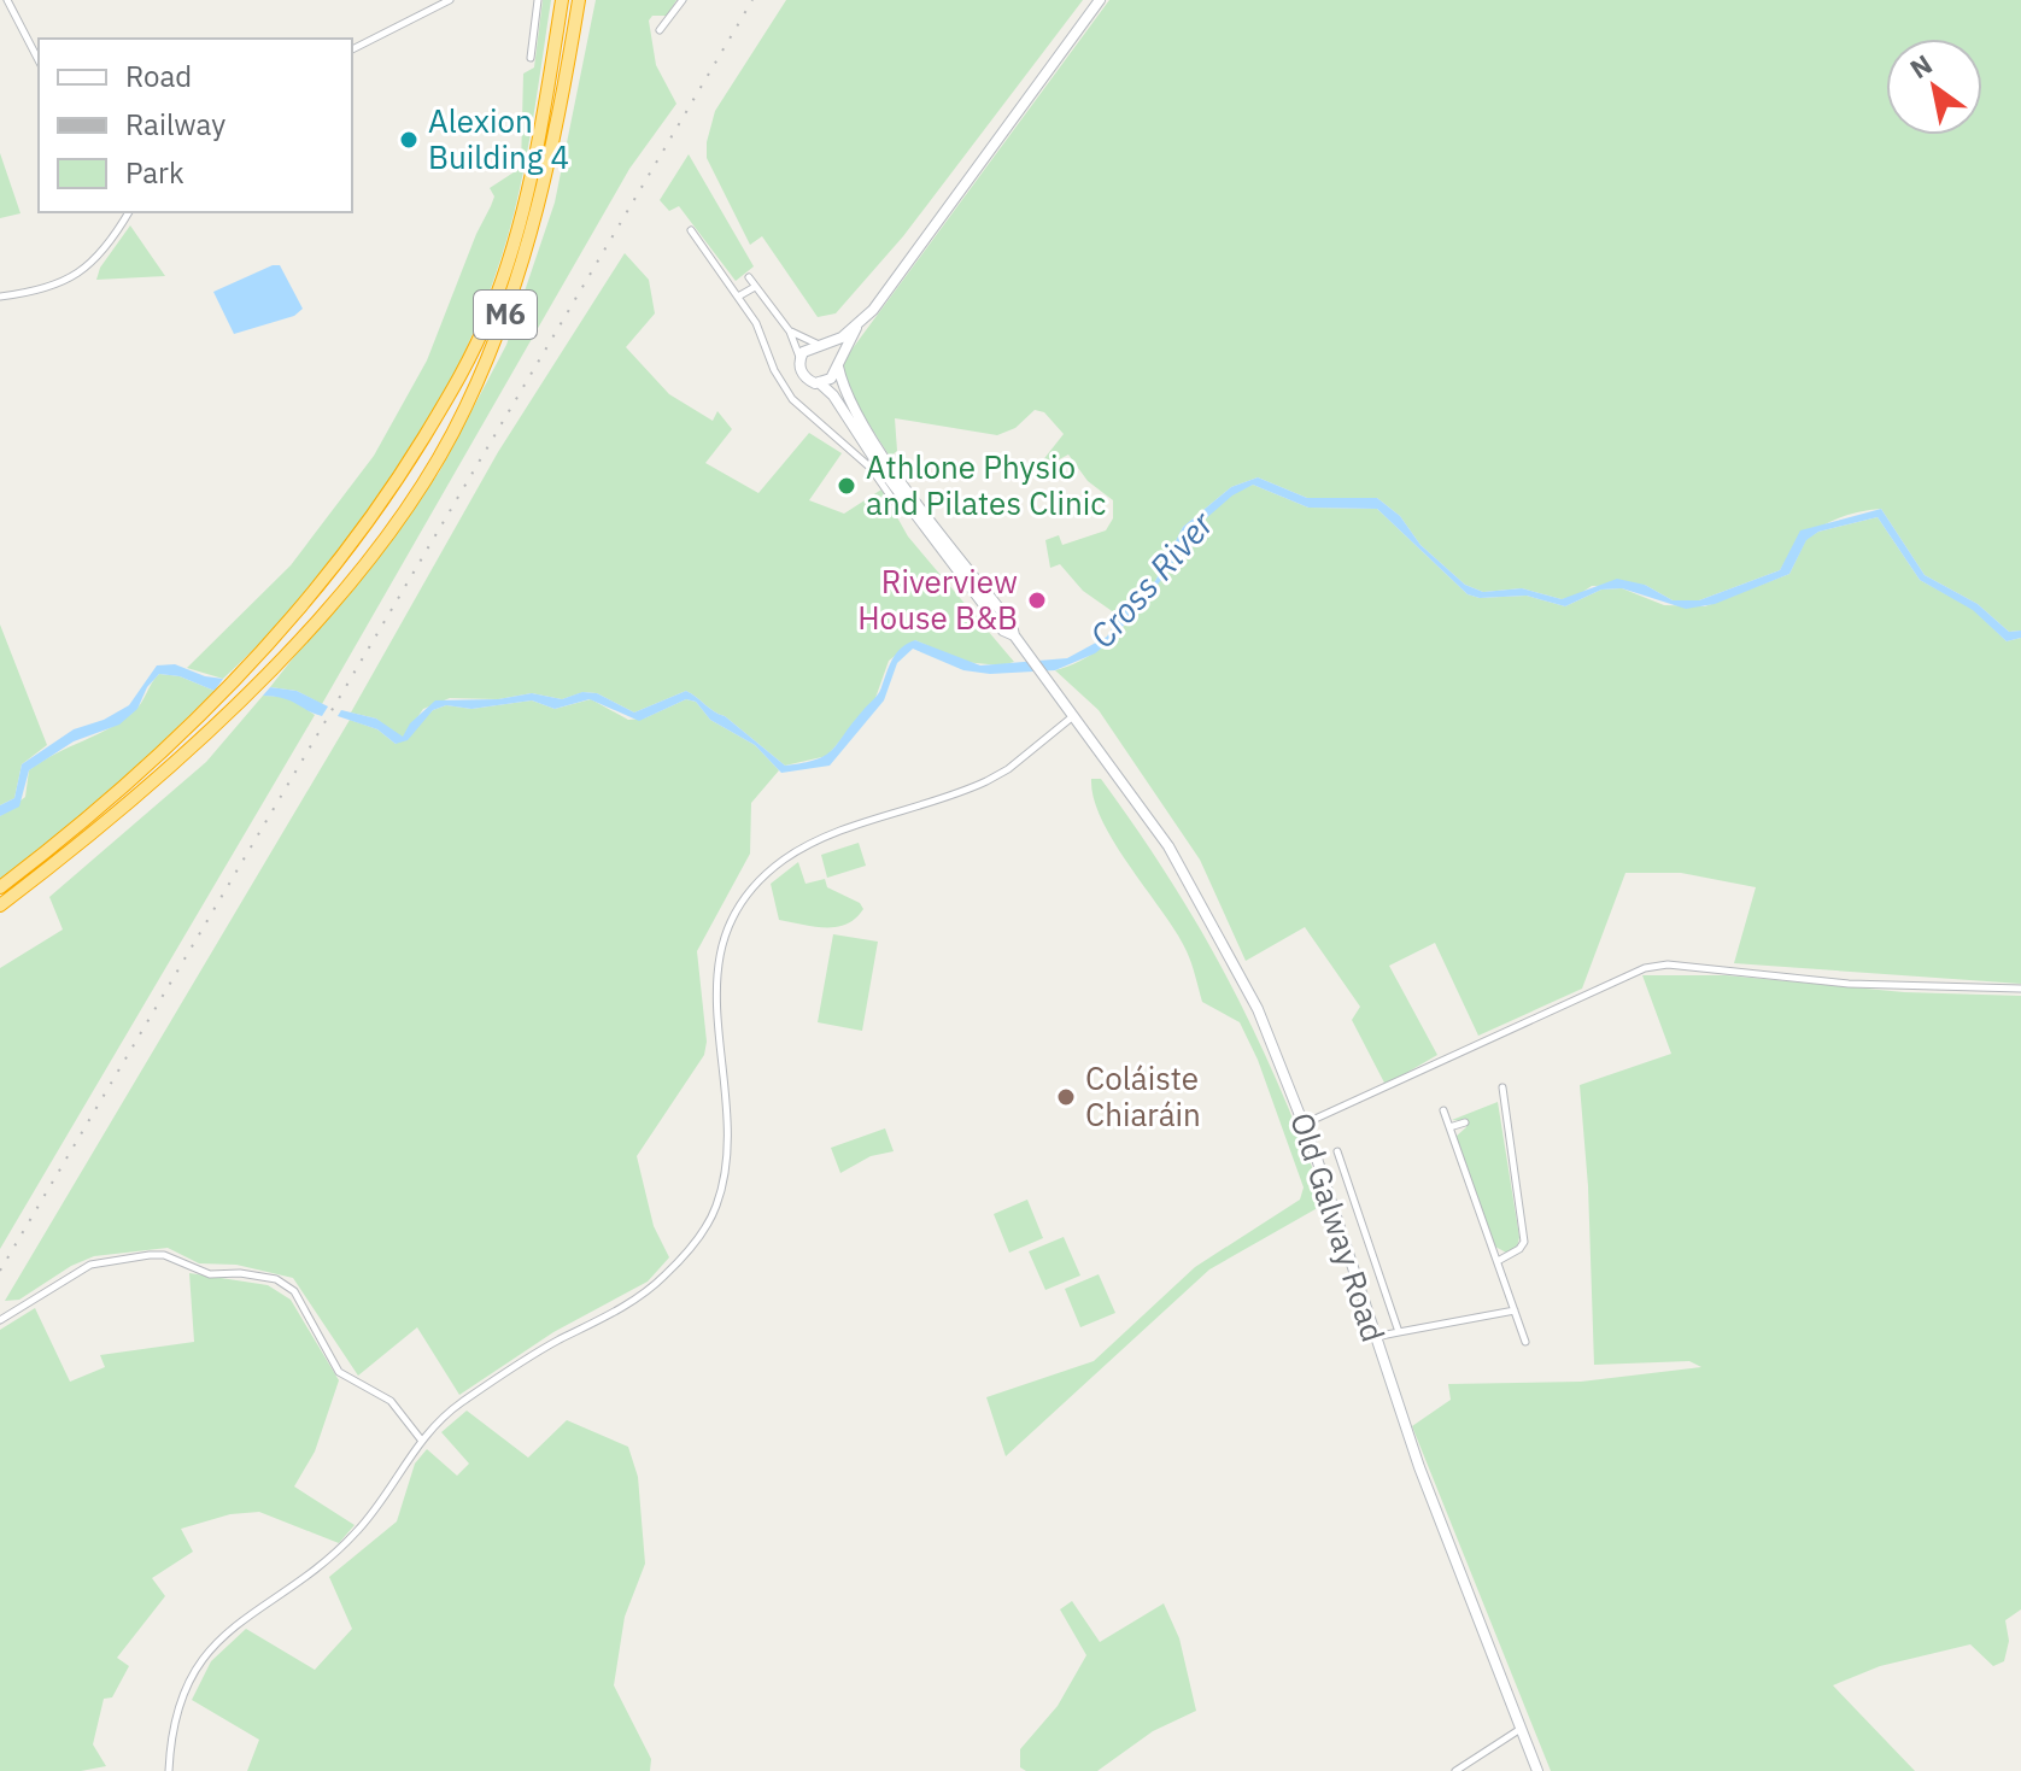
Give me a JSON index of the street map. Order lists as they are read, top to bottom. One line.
{"streets":{"highway":["M6"],"main road":["Old Galway Road"]},"water":["Cross River"],"places":["Alexion Building 4","Athlone Physio and Pilates Clinic","Riverview House B&B","Coláiste Chiaráin"],"legend":["Road","Railway","Park"],"north":"top left"}
